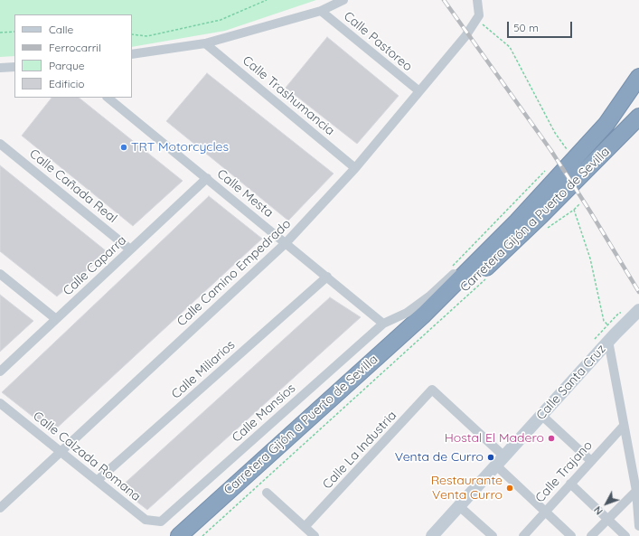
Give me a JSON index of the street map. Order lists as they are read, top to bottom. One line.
{"streets":{"highway":["Carretera Gijón a Puerto de Sevilla"],"main road":["Calle Santa Cruz"],"street":["Calle Pastoreo","Calle Trashumancia","Calle Cañada Real","Calle Mesta","Calle Caparra","Calle Camino Empedrado","Calle Miliarios","Calle Mansios","Calle La Industria","Calle Calzada Romana","Calle Trajano"]},"crossings":[["Calle Pastoreo","Calle Camino Empedrado"],["Calle Trashumancia","Calle Camino Empedrado"],["Calle Cañada Real","Calle Caparra"],["Calle Mesta","Calle Caparra"],["Calle Mesta","Calle Camino Empedrado"],["Calle Mesta","Calle Miliarios"],["Calle Mesta","Calle Mansios"],["Carretera Gijón a Puerto de Sevilla","Calle Mansios"],["Calle Camino Empedrado","Calle Calzada Romana"],["Calle Miliarios","Calle Calzada Romana"],["Calle Santa Cruz","Calle La Industria"],["Calle Mansios","Calle Calzada Romana"]],"places":["TRT Motorcycles","Hostal El Madero","Venta de Curro","Restaurante Venta Curro"],"legend":["Calle","Ferrocarril","Parque","Edificio"],"scale_bar":"50 m","north":"bottom left"}
